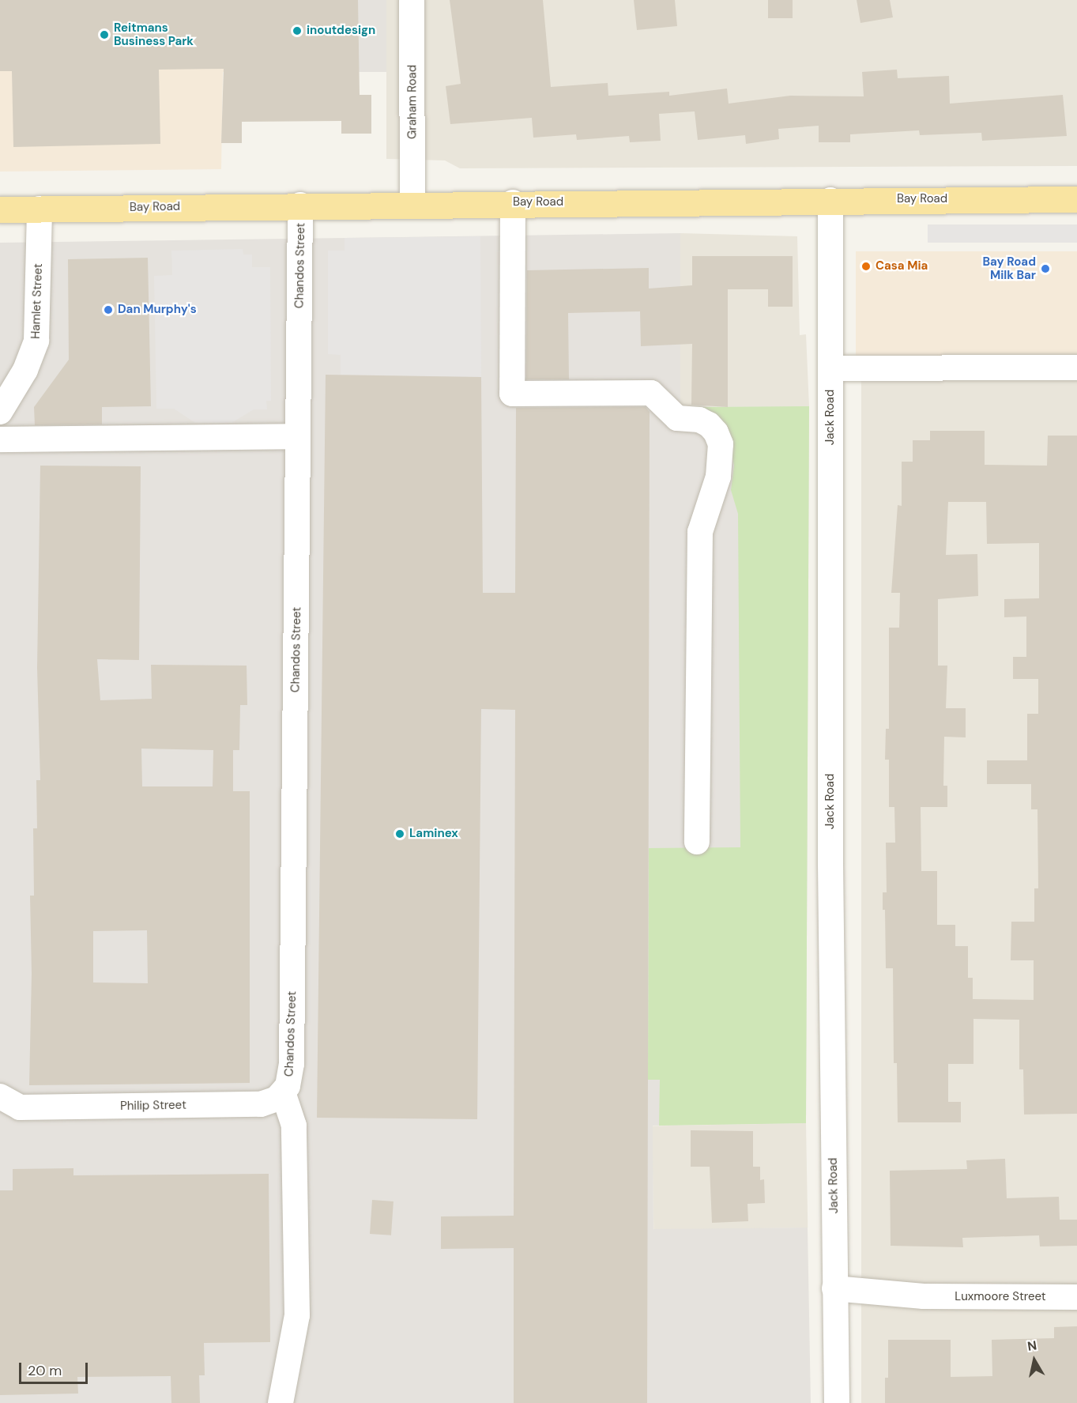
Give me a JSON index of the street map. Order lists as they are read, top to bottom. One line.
{"streets":{"main road":["Bay Road"],"street":["Graham Road","Chandos Street","Hamlet Street","Jack Road","Philip Street","Luxmoore Street"]},"crossings":[["Graham Road","Bay Road"],["Bay Road","Chandos Street"],["Bay Road","Hamlet Street"],["Bay Road","Jack Road"],["Chandos Street","Philip Street"],["Jack Road","Luxmoore Street"]],"places":["inoutdesign","Reitmans Business Park","Casa Mia","Bay Road Milk Bar","Dan Murphy's","Laminex"],"scale_bar":"20 m","north":"top"}
